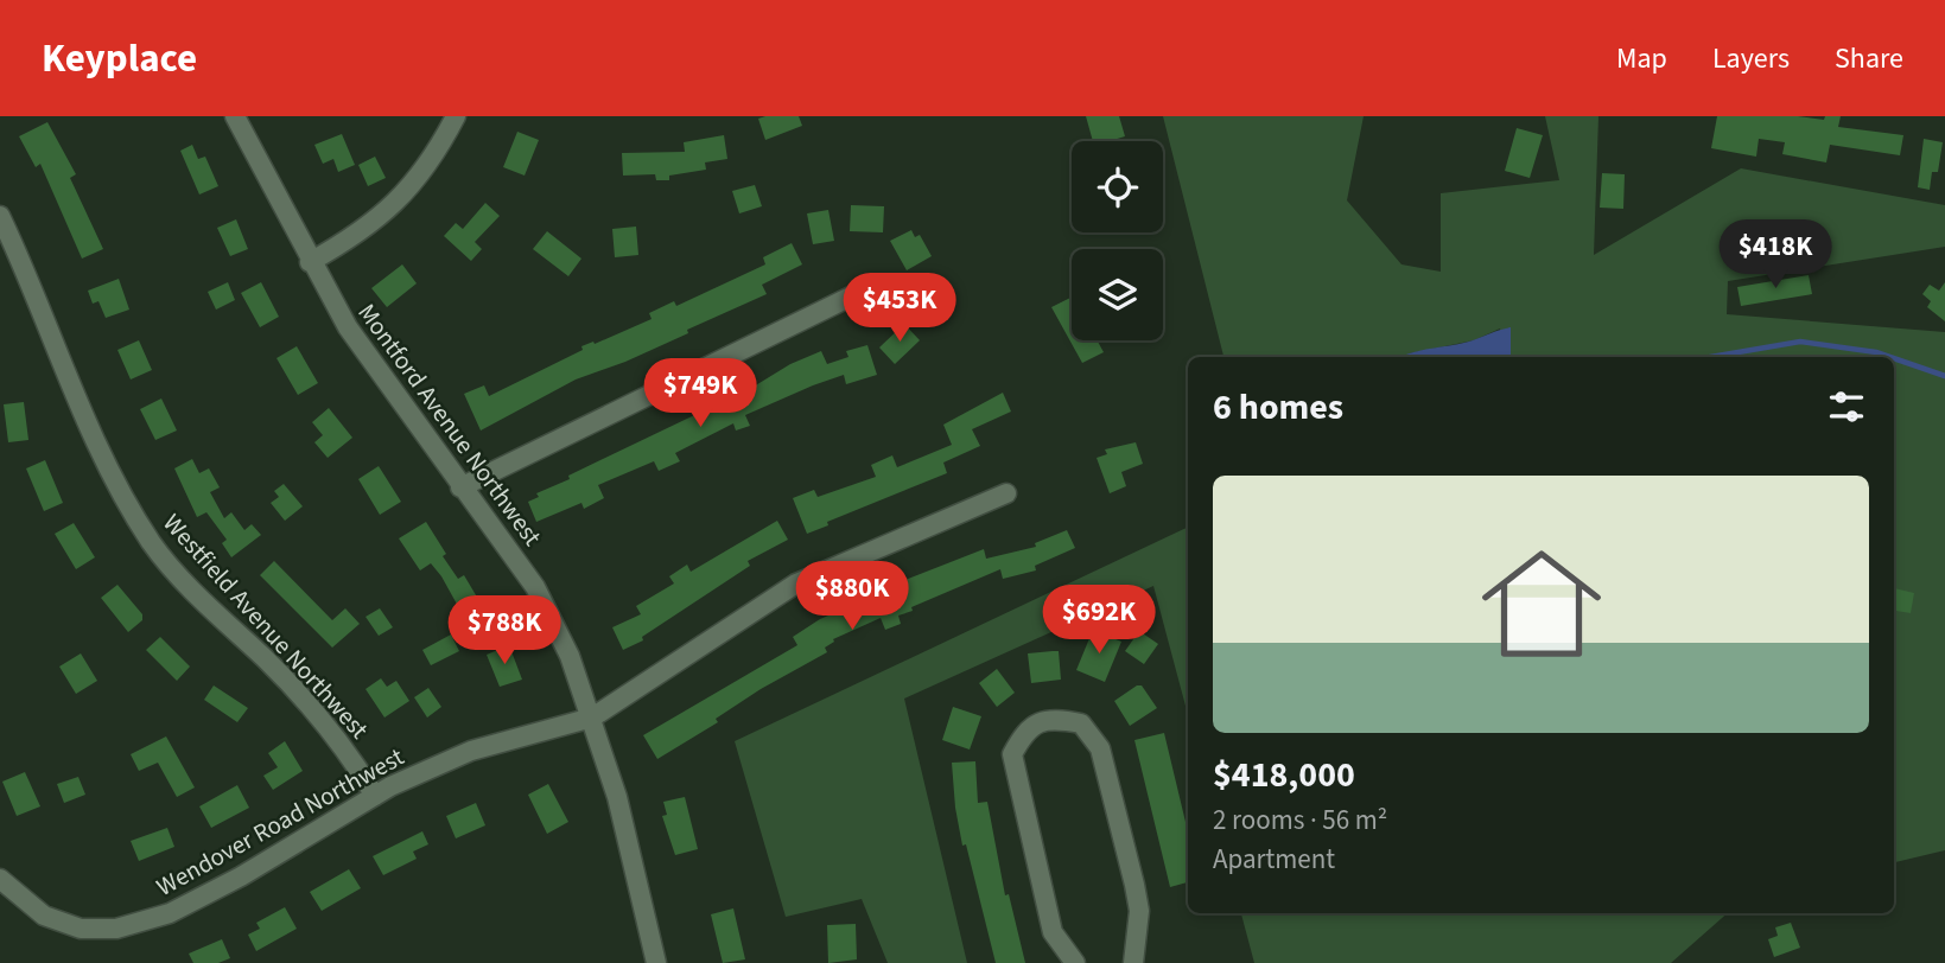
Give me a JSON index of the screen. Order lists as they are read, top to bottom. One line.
{"streets":{"street":["Montford Avenue Northwest","Westfield Avenue Northwest","Wendover Road Northwest"]},"crossings":[["Montford Avenue Northwest","Wendover Road Northwest"],["Westfield Avenue Northwest","Wendover Road Northwest"]],"page":{"header":"Keyplace","nav":["Map","Layers","Share"],"price":["$418K","$453K","$749K","$880K","$692K","$788K"],"heading":"6 homes","list":[{"name":"$418,000","note":"2 rooms · 56 m² · Apartment"}]}}
